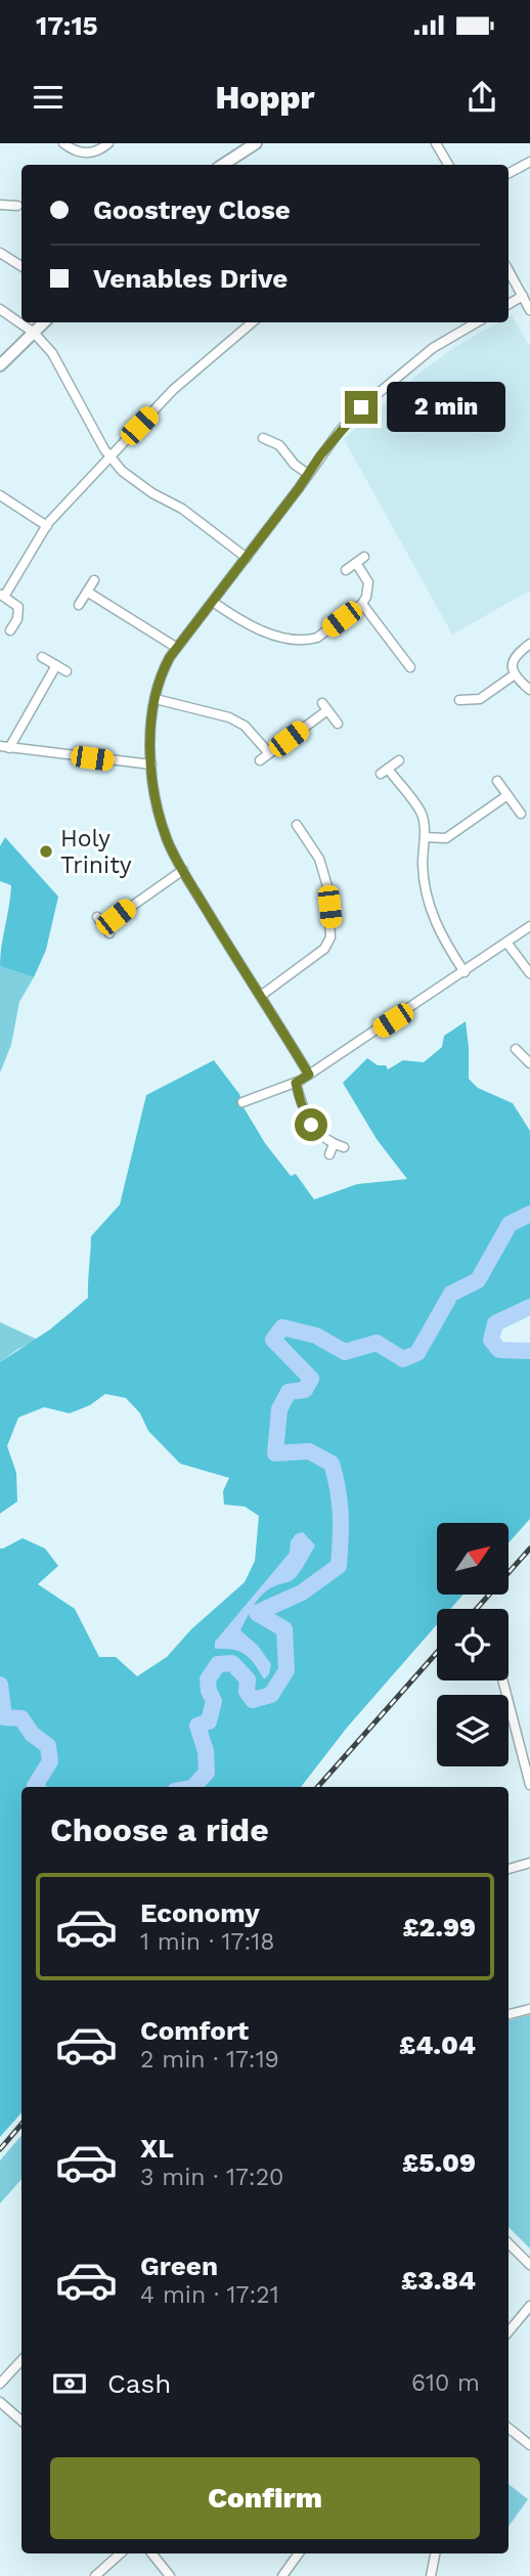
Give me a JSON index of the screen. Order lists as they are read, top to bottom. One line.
{"places":["Holy Trinity"],"north":"top right","page":{"status":"17:15","header":"Hoppr","banner":["Goostrey Close","Venables Drive"],"bubble":"2 min","heading":"Choose a ride","list":[{"name":"Economy","note":"1 min · 17:18","value":"£2.99"},{"name":"Comfort","note":"2 min · 17:19","value":"£4.04"},{"name":"XL","note":"3 min · 17:20","value":"£5.09"},{"name":"Green","note":"4 min · 17:21","value":"£3.84"}],"pay":["Cash","610 m"],"buttons":"Confirm"}}
